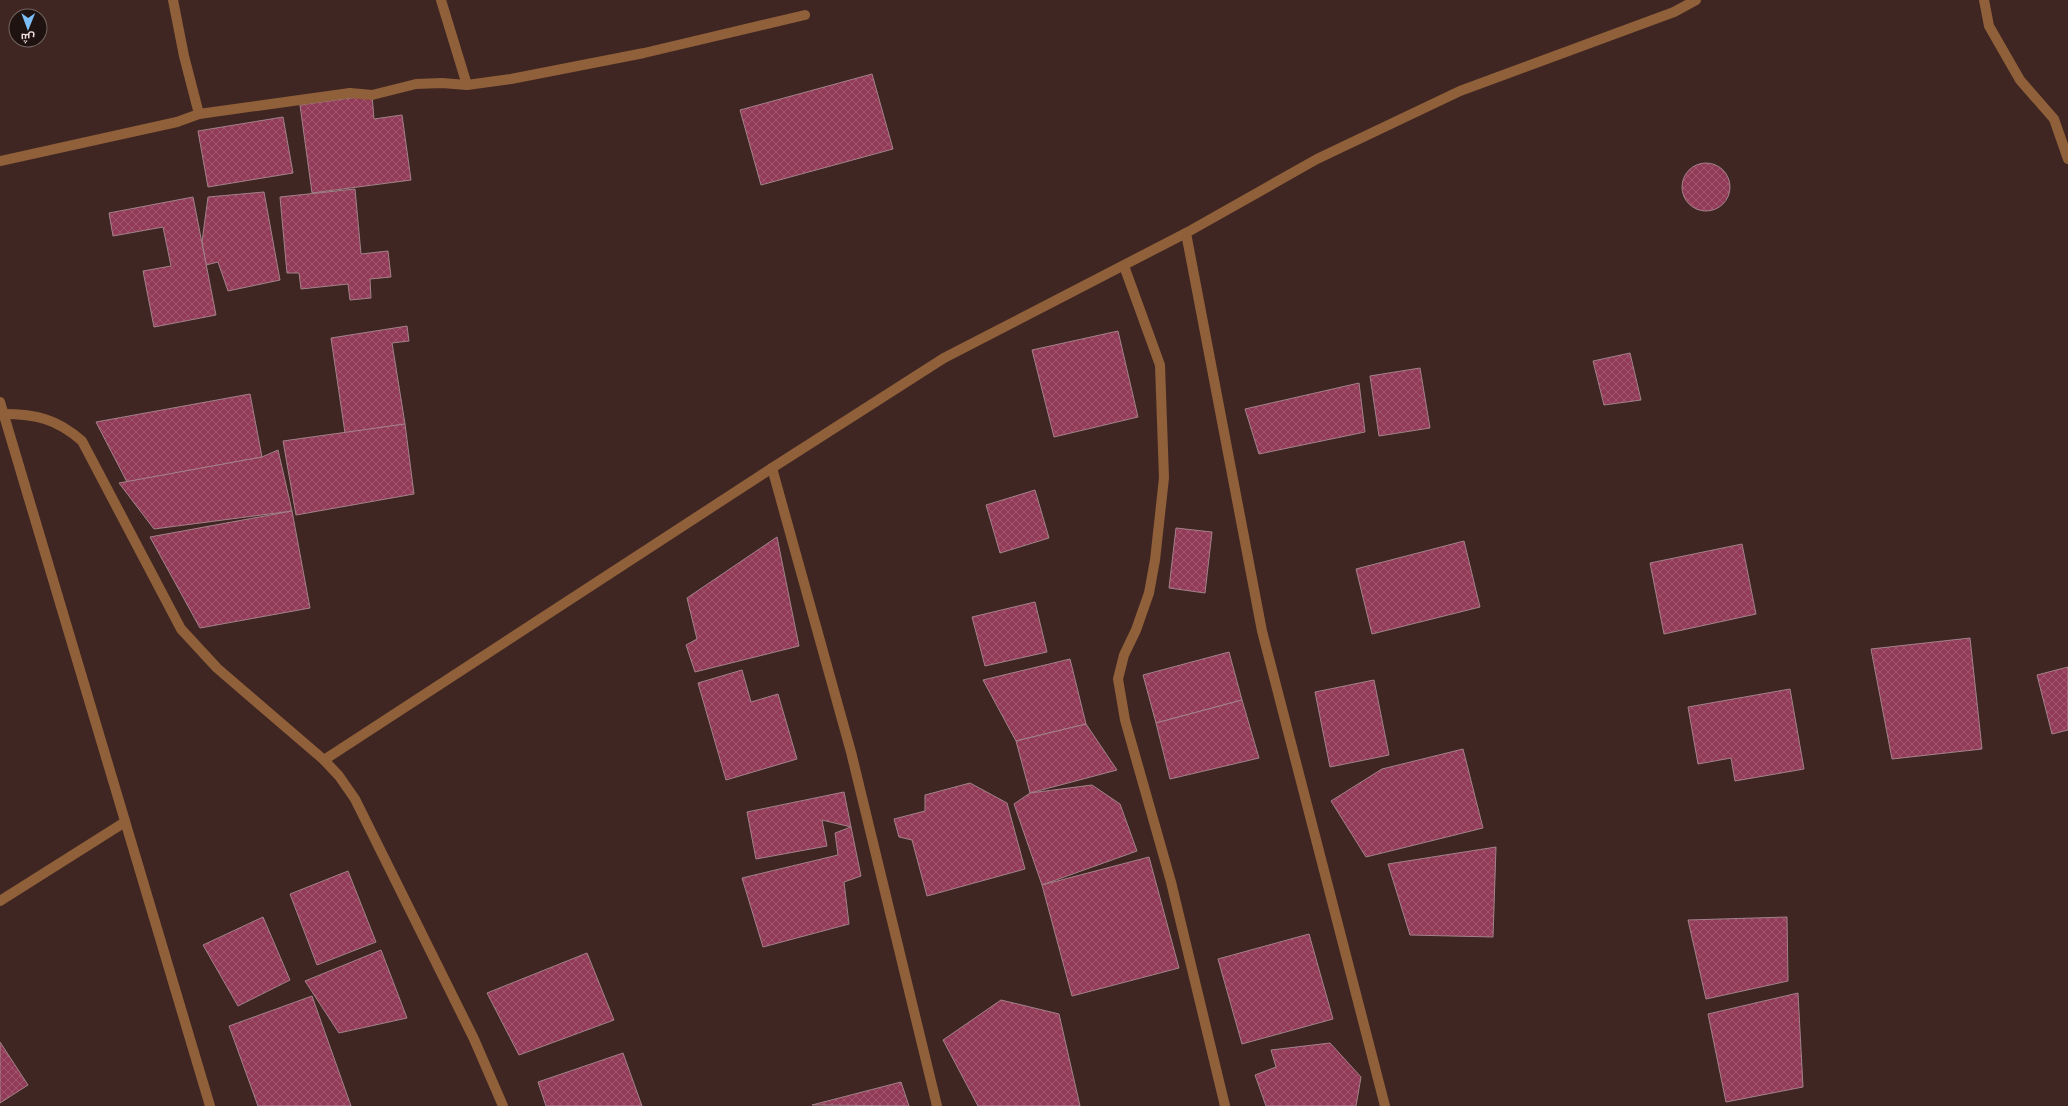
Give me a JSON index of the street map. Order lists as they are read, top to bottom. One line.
{"north":"bottom"}
